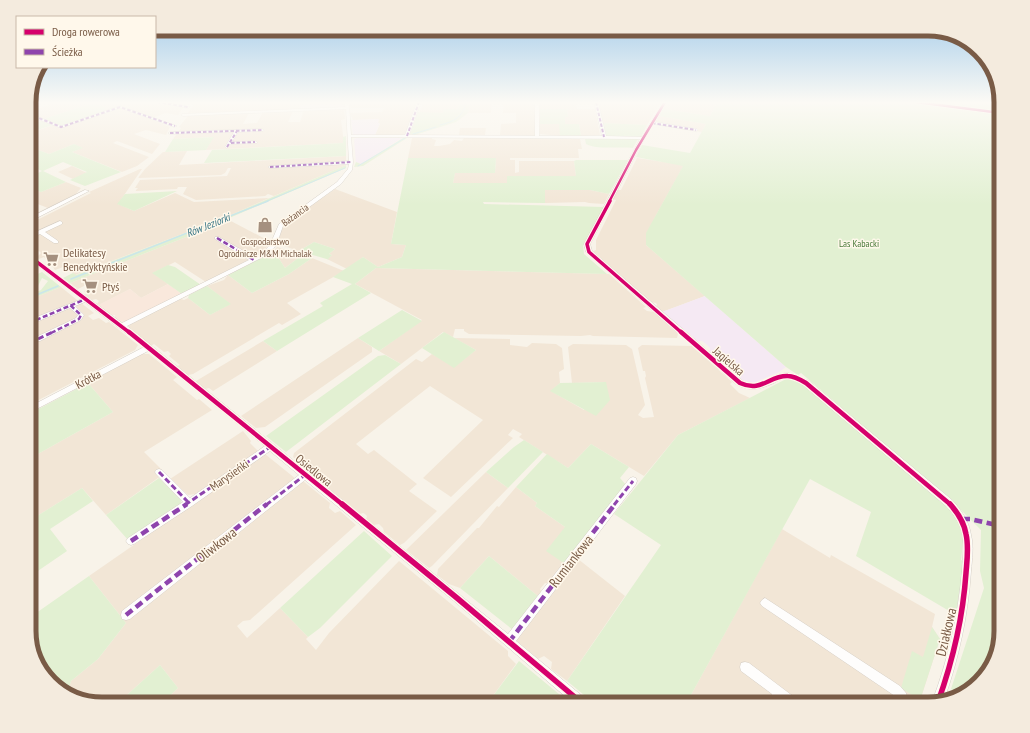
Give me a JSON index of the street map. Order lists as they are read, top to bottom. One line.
{"streets":{"street":["Bażancia","Jagielska","Krótka","Osiedlowa","Marysieńki","Oliwkowa","Rumiankowa","Działkowa"]},"crossings":[["Bażancia","Osiedlowa"],["Jagielska","Działkowa"],["Krótka","Osiedlowa"],["Osiedlowa","Marysieńki"],["Osiedlowa","Oliwkowa"],["Osiedlowa","Rumiankowa"]],"water":["Rów Jeziorki"],"parks":["Las Kabacki"],"places":{"shop":["Gospodarstwo Ogrodnicze M&M Michalak"],"supermarket":["Delikatesy Benedyktyńskie","Ptyś"]},"legend":["Droga rowerowa","Ścieżka"]}
